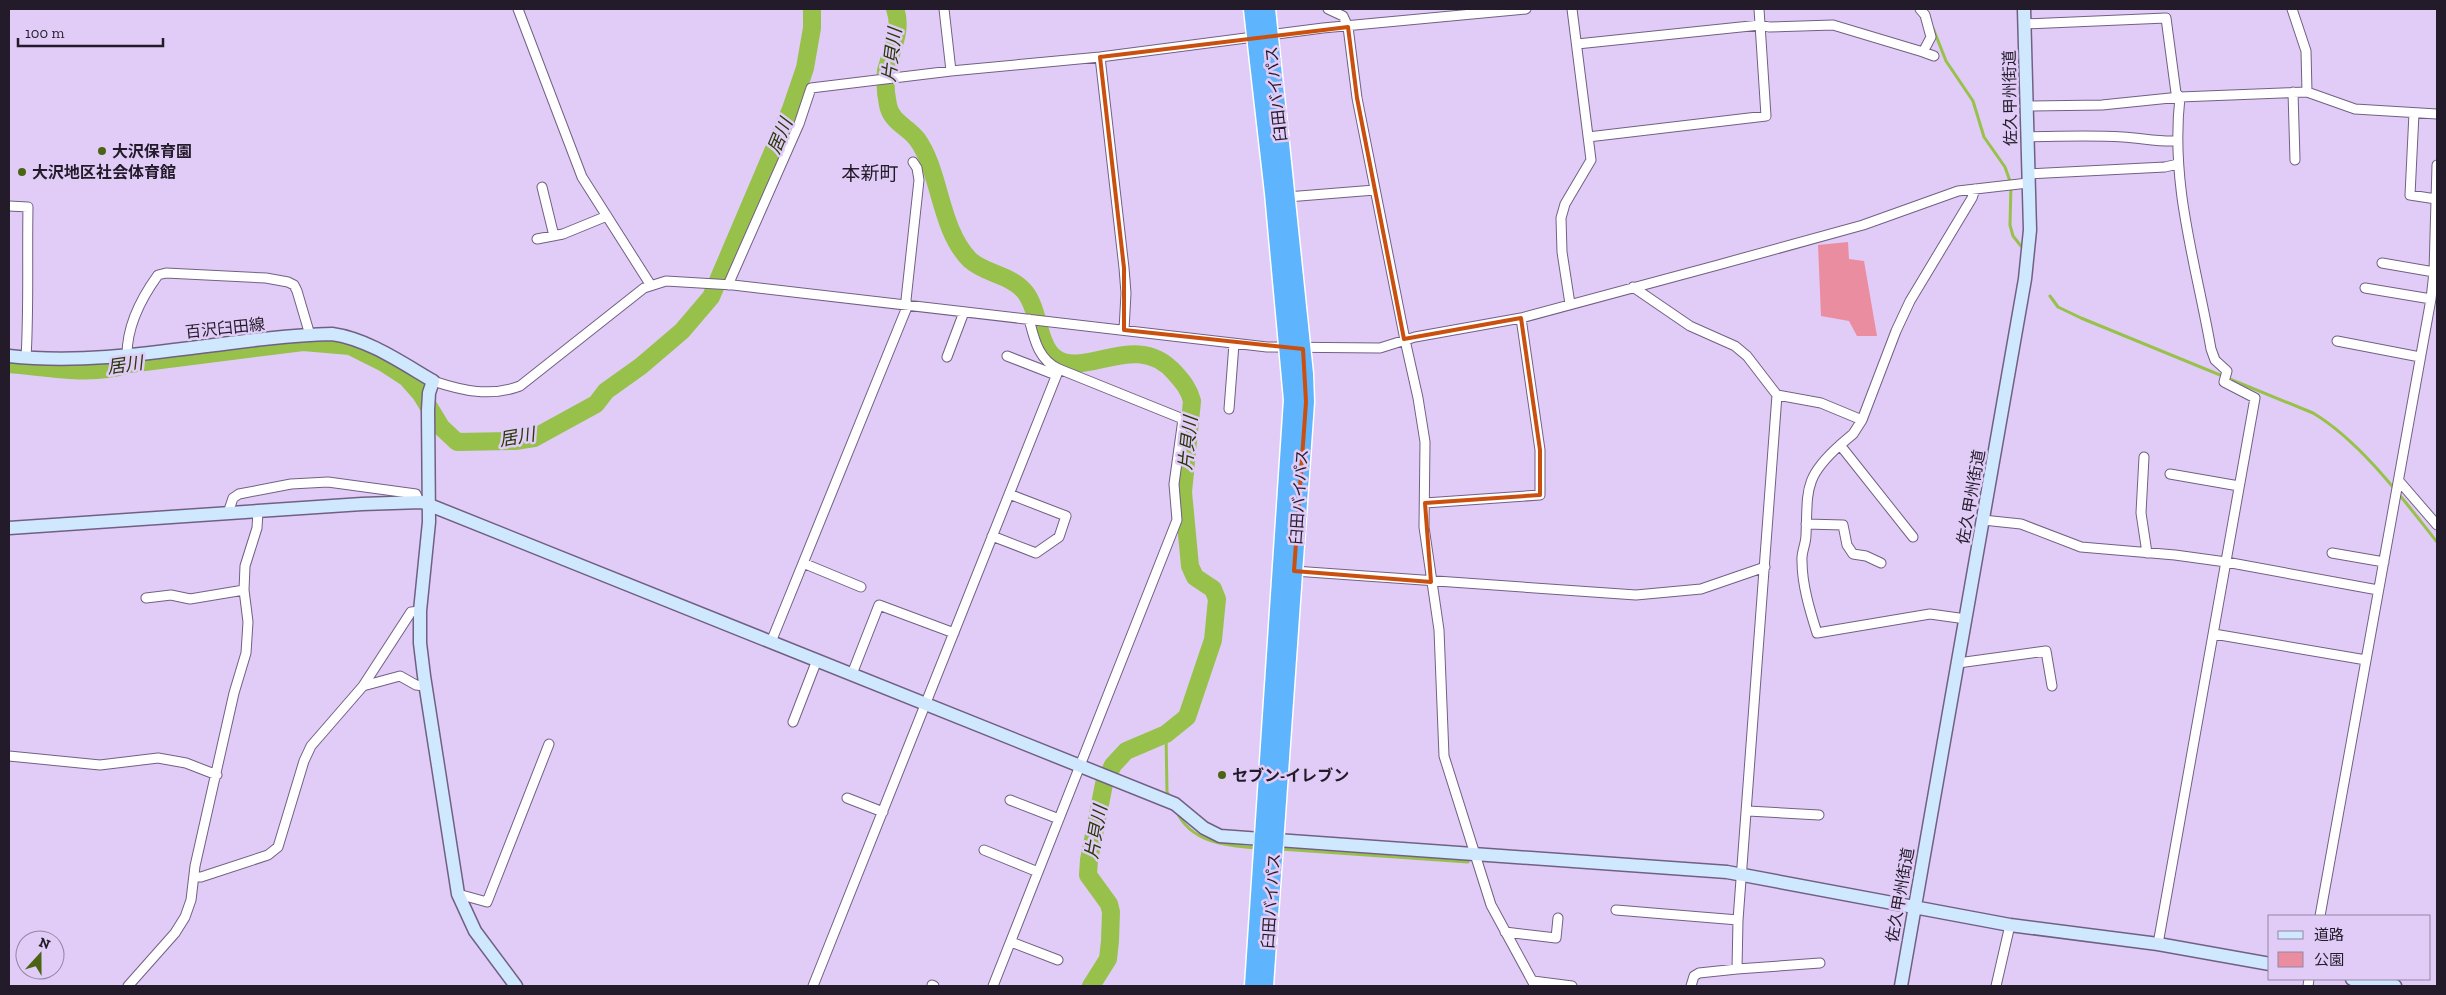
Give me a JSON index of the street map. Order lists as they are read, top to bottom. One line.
{"streets":{"highway":["臼田バイパス"],"street":["佐久甲州街道","百沢臼田線"]},"districts":["本新町"],"water":["片貝川","居川"],"places":["大沢保育園","大沢地区社会体育館","セブン-イレブン"],"legend":["道路","公園"],"scale_bar":"100 m","north":"top"}
